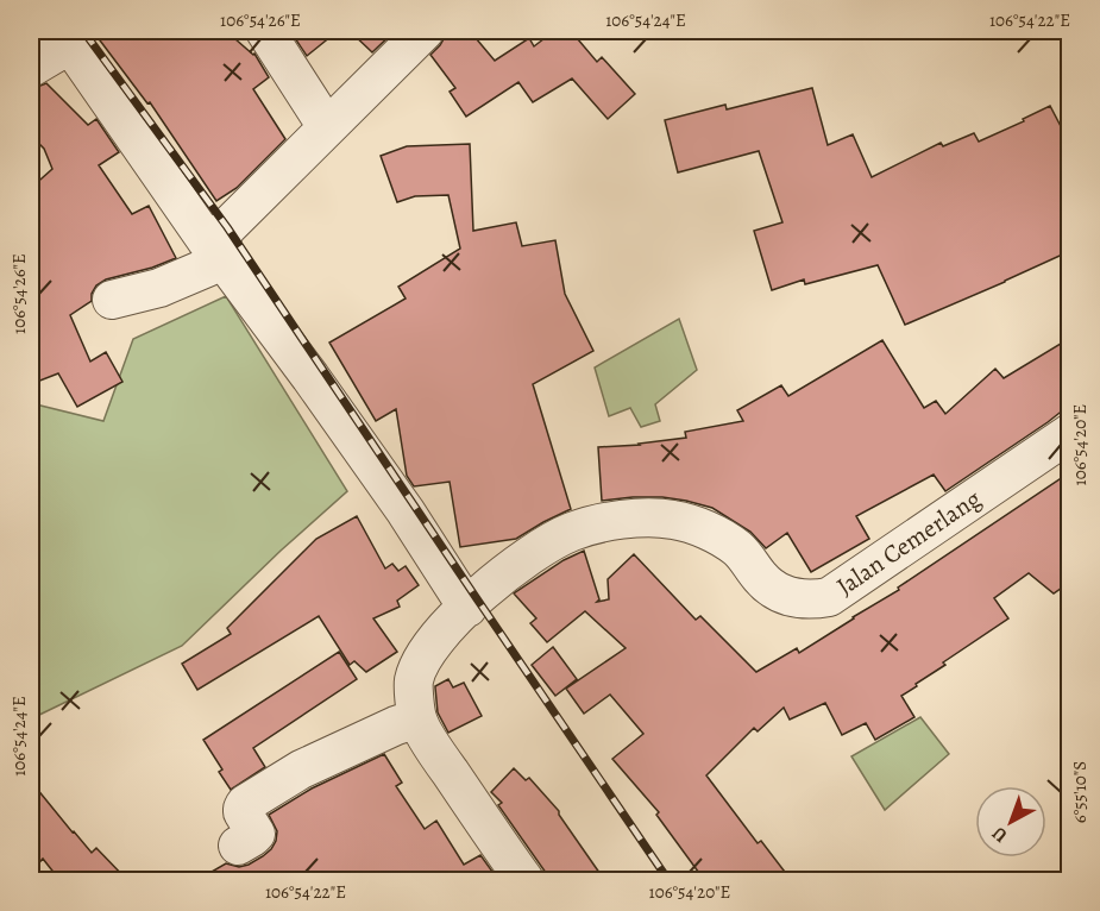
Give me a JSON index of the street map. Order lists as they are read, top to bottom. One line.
{"streets":{"street":["Jalan Cemerlang"]},"north":"bottom left","coordinates":["106°54'26\"E","106°54'24\"E","106°54'22\"E","106°54'20\"E","6°55'10\"S"]}
